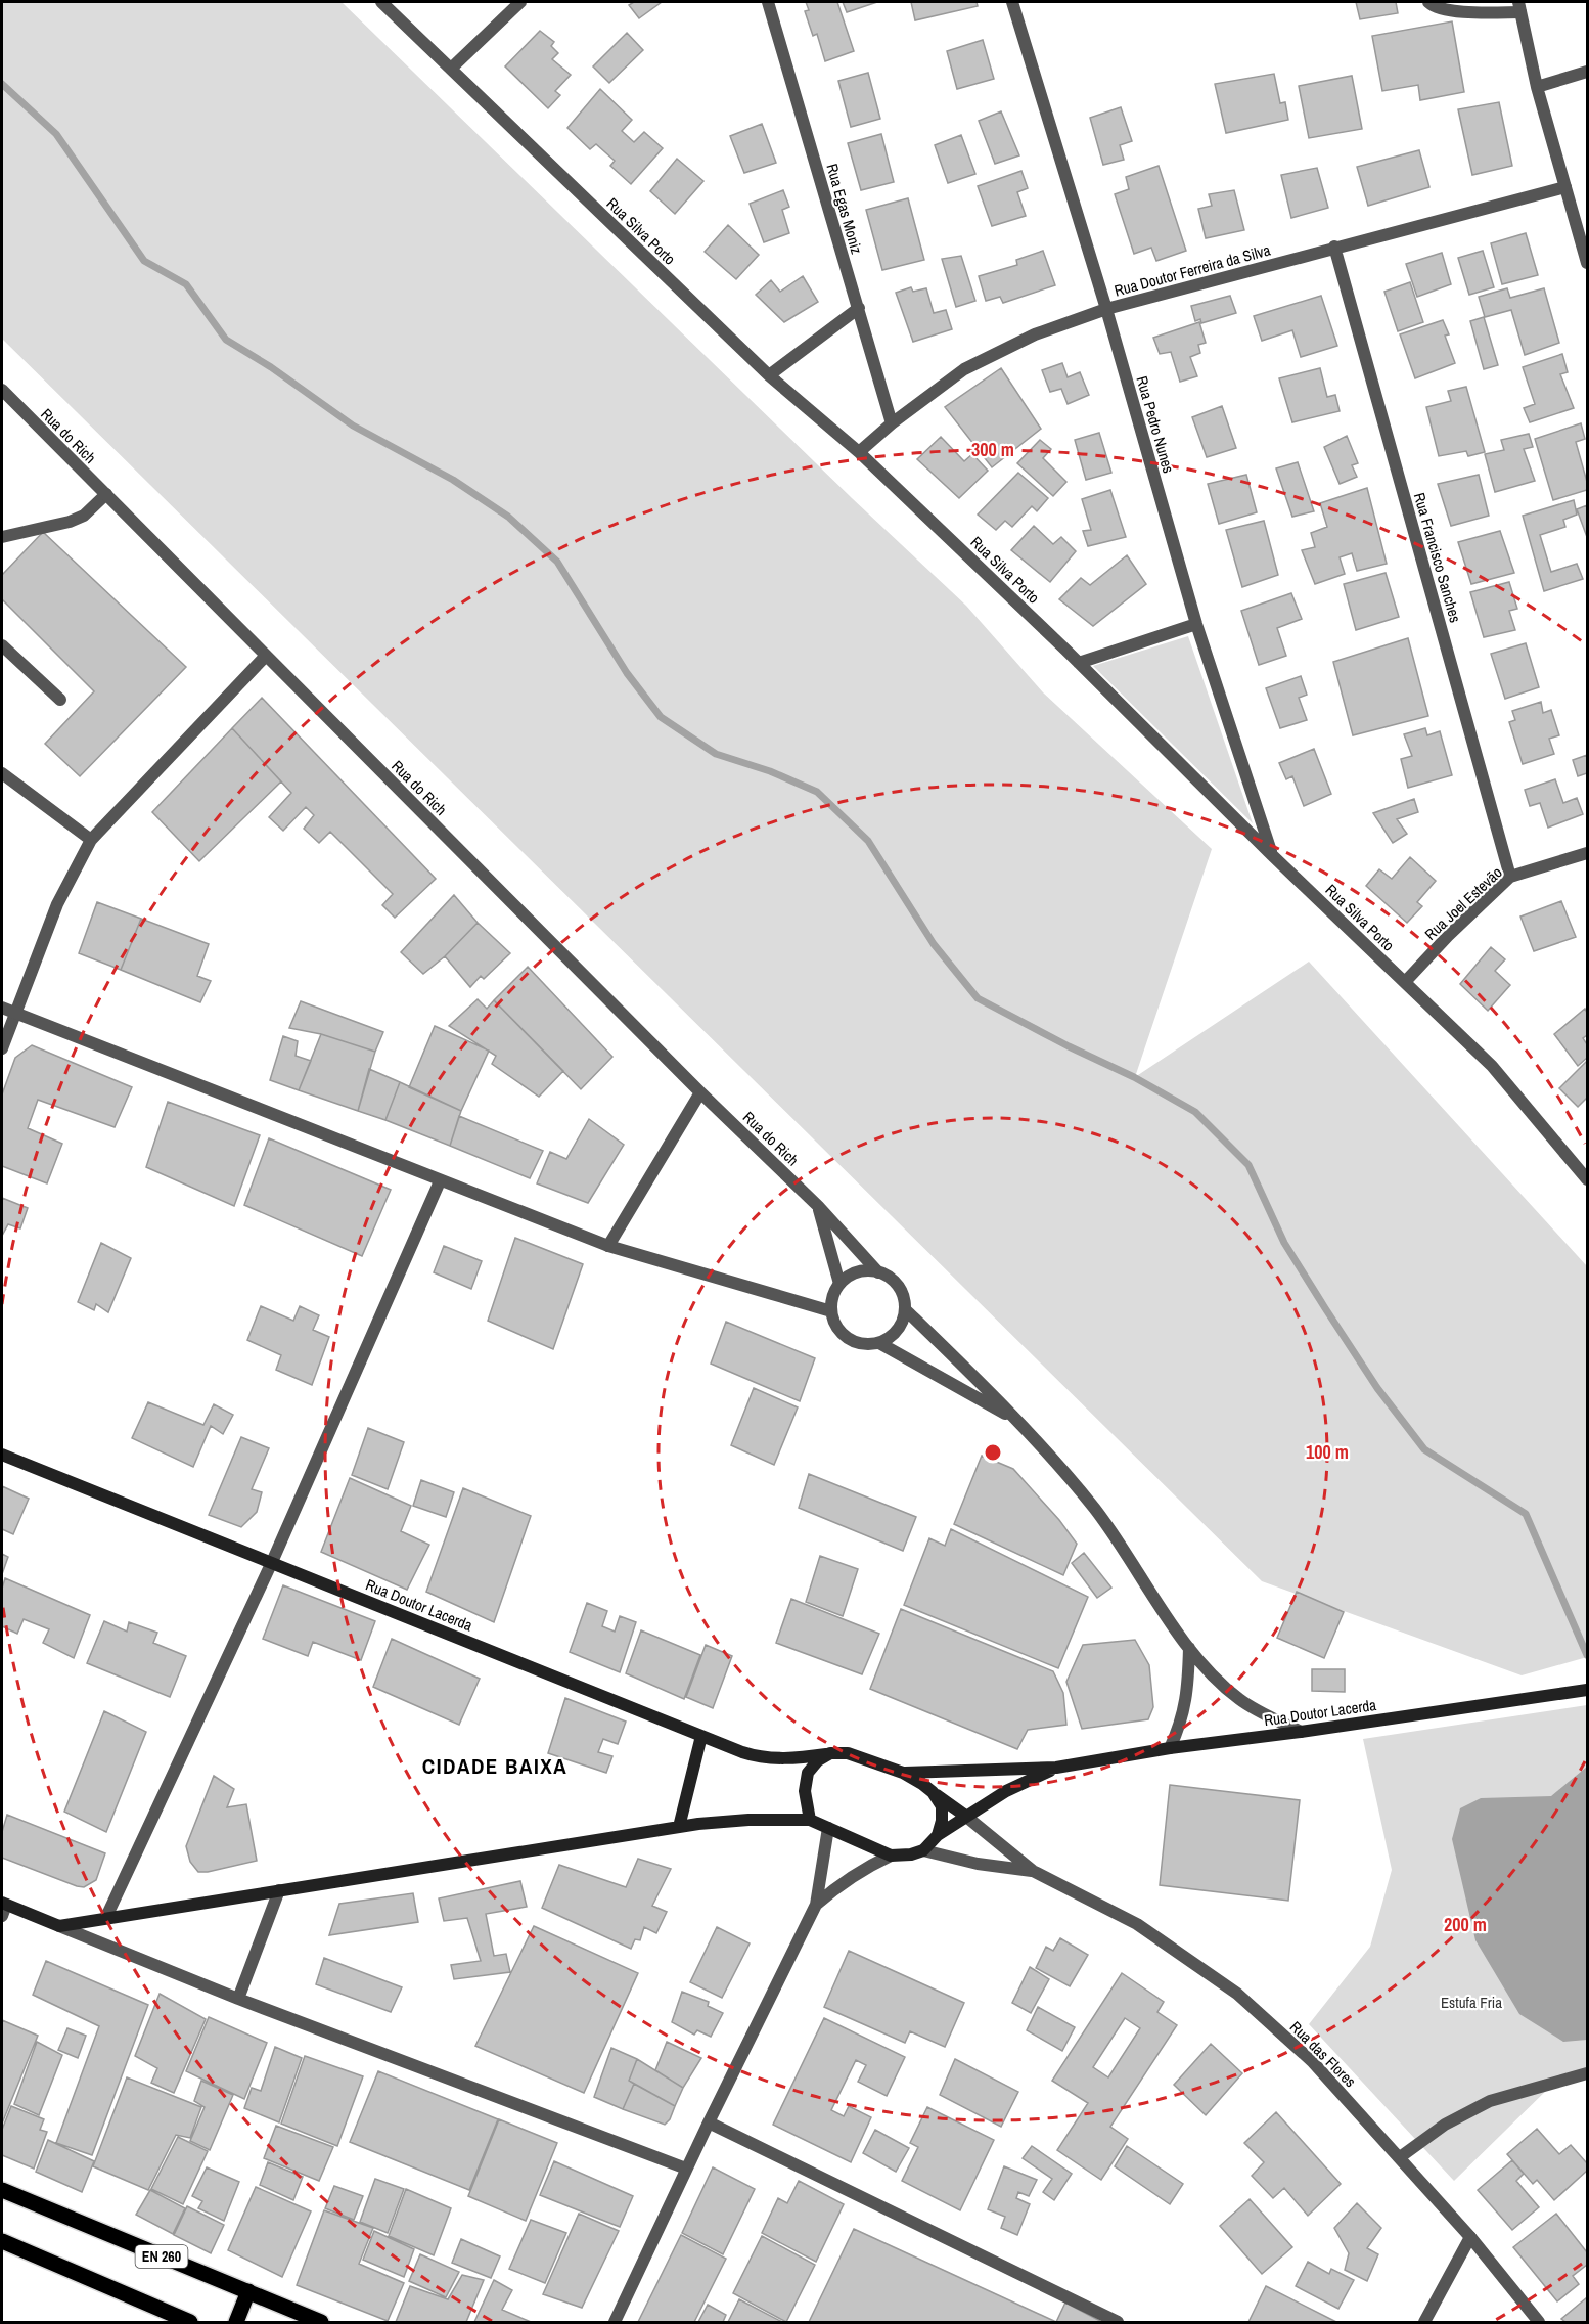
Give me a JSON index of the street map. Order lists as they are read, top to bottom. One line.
{"streets":{"main road":["Rua Doutor Lacerda","EN 260"],"street":["Rua Egas Moniz","Rua Silva Porto","Rua Doutor Ferreira da Silva","Rua Pedro Nunes","Rua do Rich","Rua Francisco Sanches","Rua Joel Estevão","Rua das Flores"]},"crossings":[["Rua Egas Moniz","Rua Doutor Ferreira da Silva"],["Rua Silva Porto","Rua Doutor Ferreira da Silva"],["Rua Silva Porto","Rua Pedro Nunes"],["Rua Silva Porto","Rua Joel Estevão"],["Rua Doutor Ferreira da Silva","Rua Pedro Nunes"],["Rua Doutor Ferreira da Silva","Rua Francisco Sanches"],["Rua Francisco Sanches","Rua Joel Estevão"],["Rua Doutor Lacerda","Rua das Flores"]],"districts":["CIDADE BAIXA"],"parks":["Estufa Fria"],"rings":["300 m","100 m","200 m"]}
